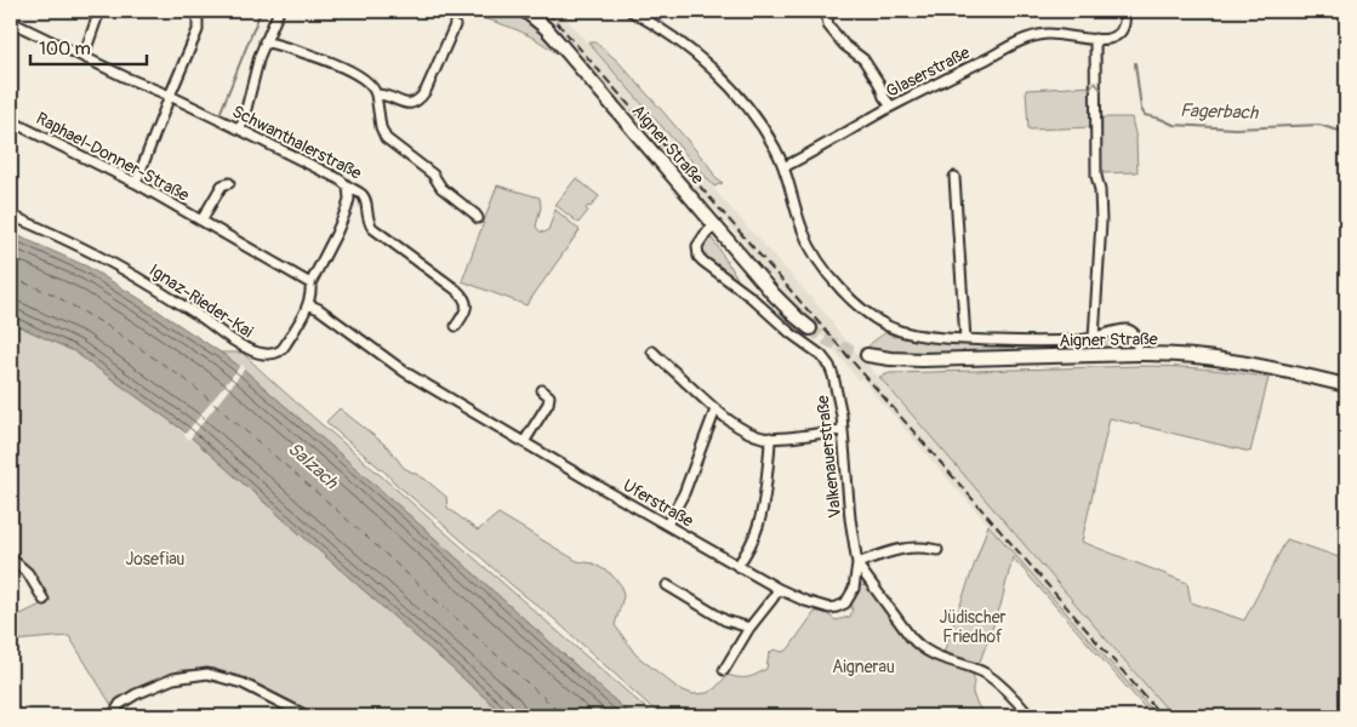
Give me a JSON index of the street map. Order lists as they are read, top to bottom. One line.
{"streets":{"main road":["Aigner Straße"],"street":["Glaserstraße","Schwanthalerstraße","Raphael-Donner-Straße","Ignaz-Rieder-Kai","Valkenauerstraße","Uferstraße"]},"crossings":[["Schwanthalerstraße","Ignaz-Rieder-Kai"],["Aigner Straße","Valkenauerstraße"],["Raphael-Donner-Straße","Ignaz-Rieder-Kai"],["Ignaz-Rieder-Kai","Uferstraße"]],"water":["Fagerbach","Salzach"],"parks":["Josefiau","Jüdischer Friedhof","Aignerau"],"scale_bar":"100 m"}
